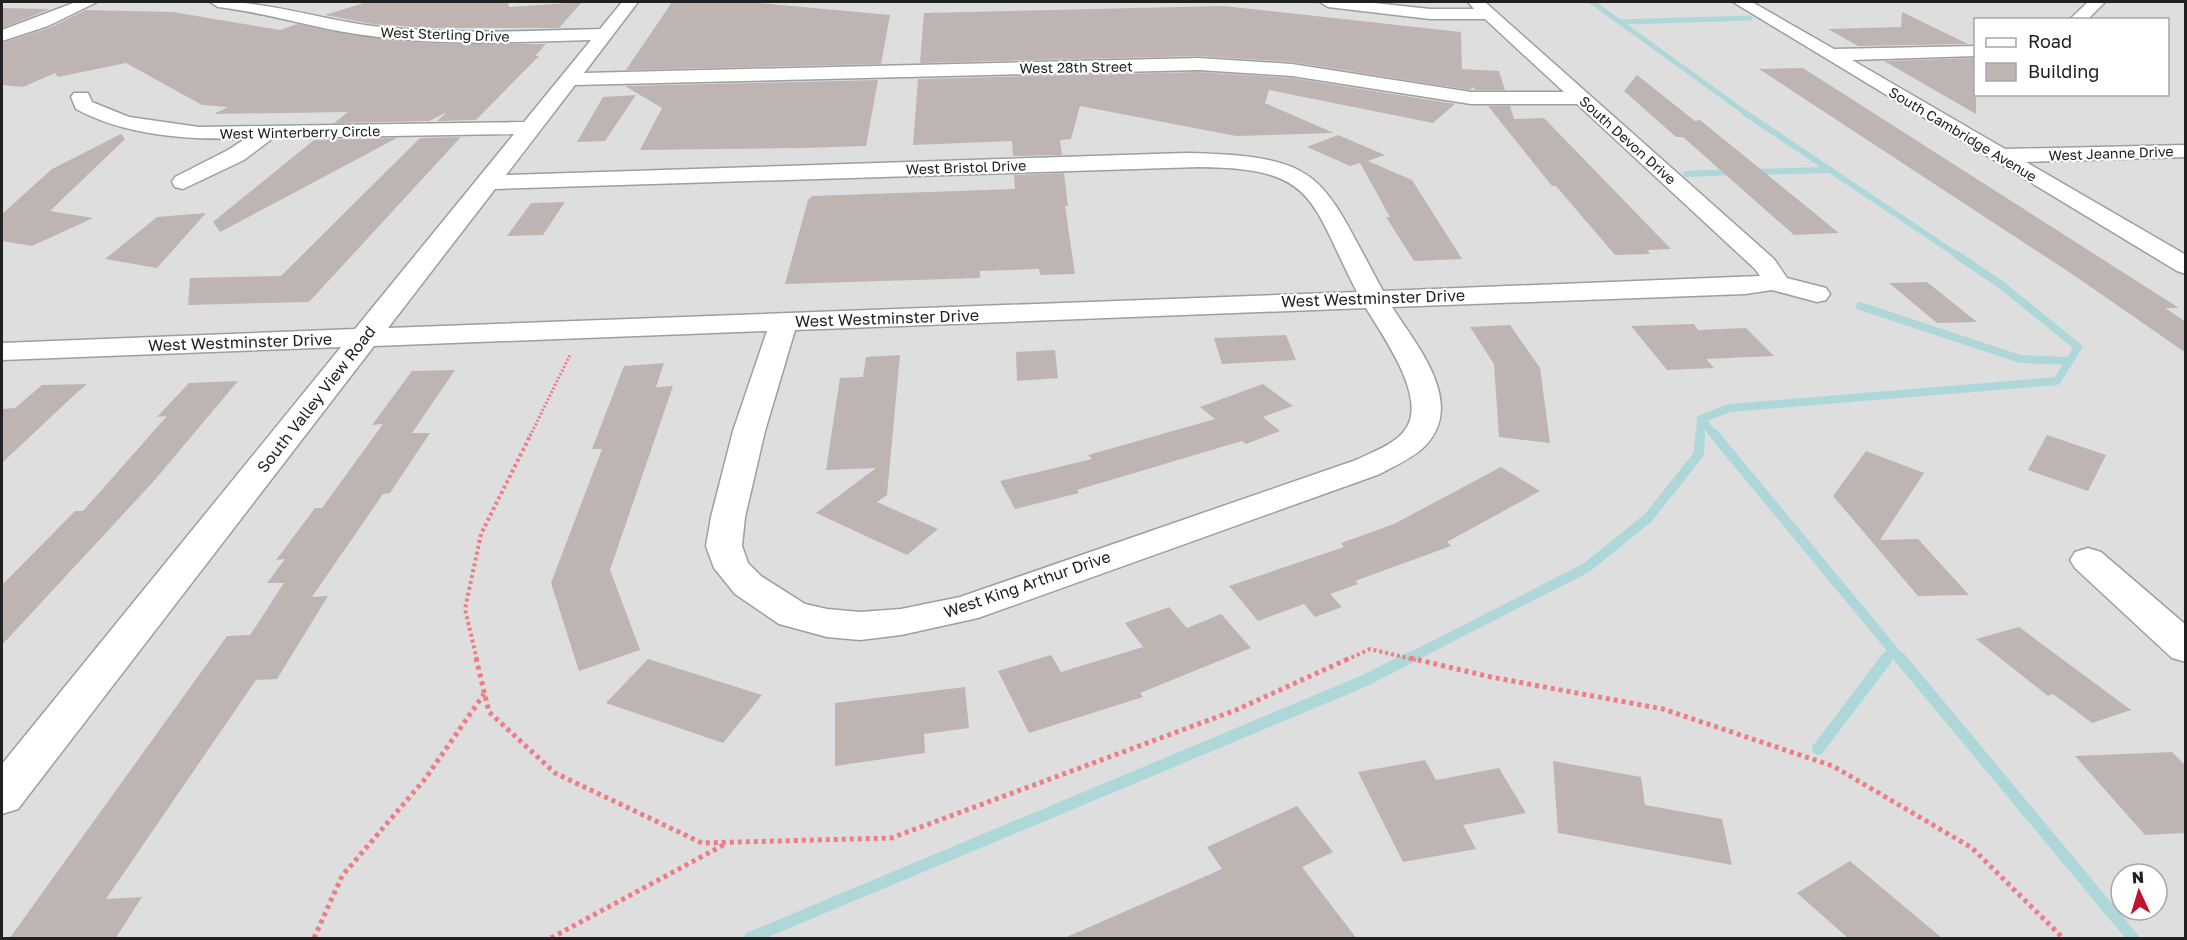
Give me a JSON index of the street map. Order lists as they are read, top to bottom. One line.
{"streets":{"street":["West Sterling Drive","West 28th Street","West Winterberry Circle","South Cambridge Avenue","South Devon Drive","West Jeanne Drive","West Bristol Drive","West Westminster Drive","South Valley View Road","West King Arthur Drive"]},"crossings":[["West Sterling Drive","South Valley View Road"],["West 28th Street","South Devon Drive"],["West 28th Street","South Valley View Road"],["West Winterberry Circle","South Valley View Road"],["South Cambridge Avenue","West Jeanne Drive"],["South Devon Drive","West Westminster Drive"],["West Bristol Drive","West Westminster Drive"],["West Bristol Drive","South Valley View Road"],["West Bristol Drive","West King Arthur Drive"],["West Westminster Drive","South Valley View Road"],["West Westminster Drive","West King Arthur Drive"]],"legend":["Road","Building"],"north":"top"}
